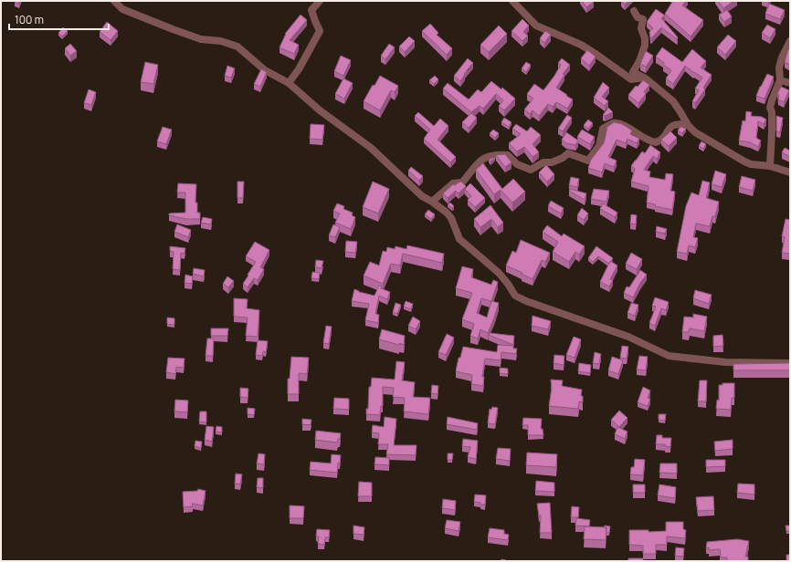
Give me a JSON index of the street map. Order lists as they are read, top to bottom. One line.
{"scale_bar":"100 m"}
